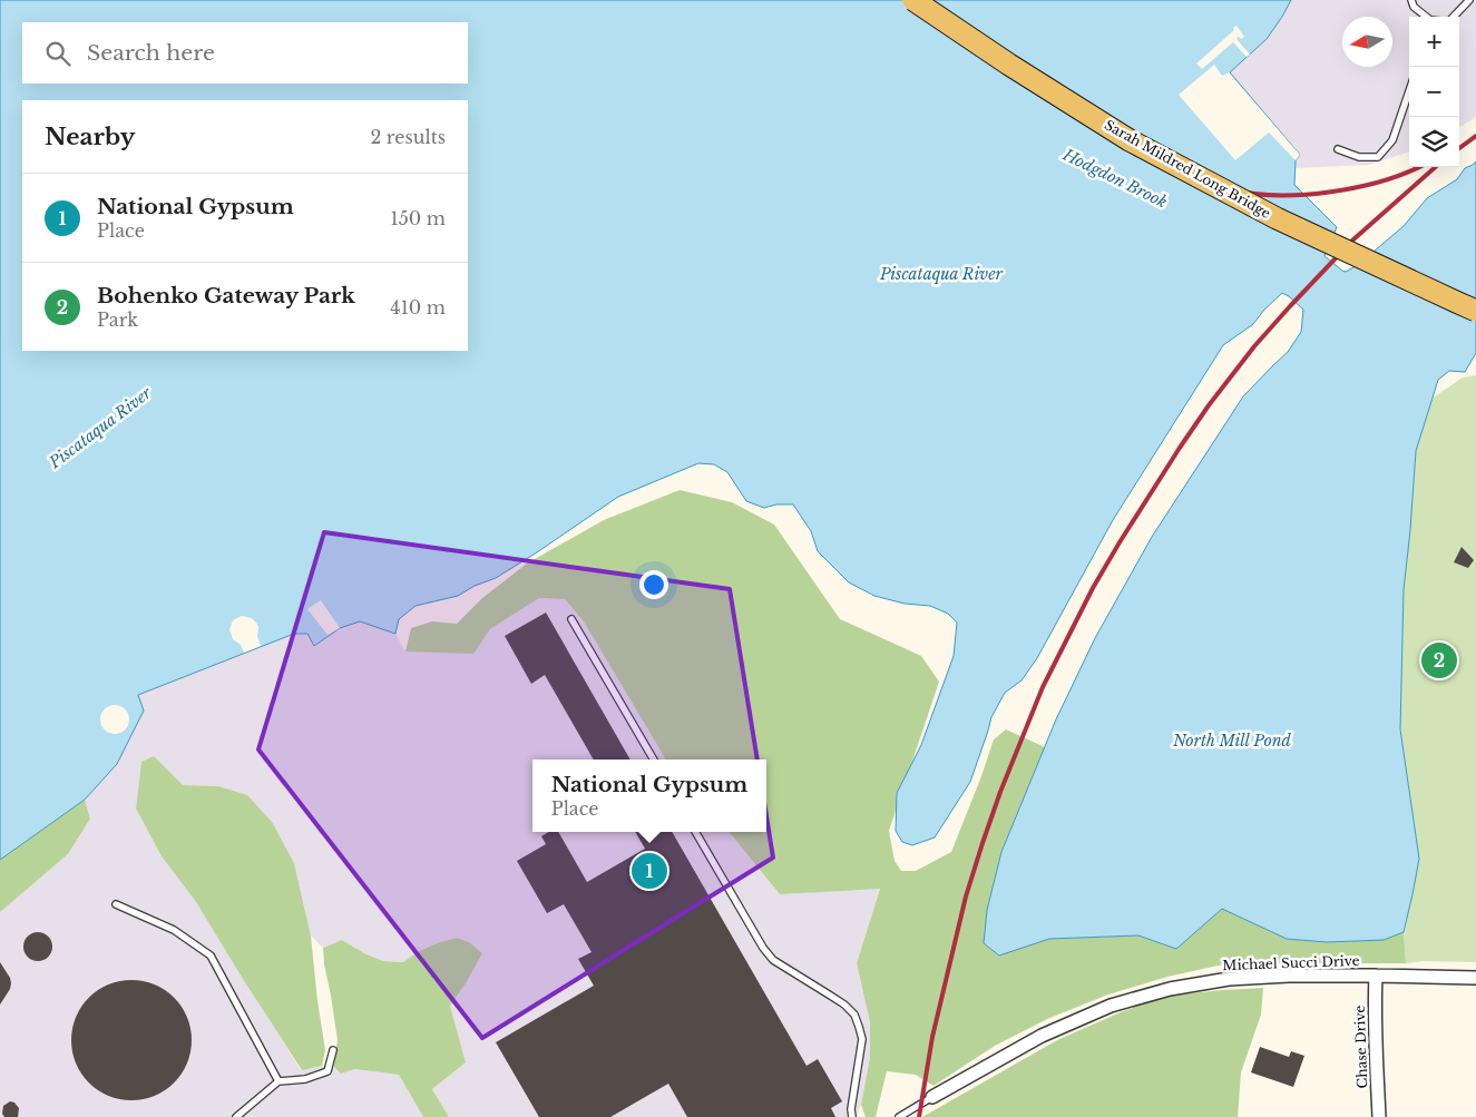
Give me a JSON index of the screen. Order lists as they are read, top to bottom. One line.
{"streets":{"main road":["Sarah Mildred Long Bridge"],"street":["Michael Succi Drive","Chase Drive"]},"crossings":[["Michael Succi Drive","Chase Drive"]],"water":["Hodgdon Brook","Piscataqua River","North Mill Pond"],"north":"left","page":{"map_buttons":["+","−"],"search":"Search here","heading":["Nearby","2 results"],"list":[{"mark":"1","name":"National Gypsum","note":"Place","value":"150 m"},{"mark":"2","name":"Bohenko Gateway Park","note":"Park","value":"410 m"}],"pins":["2","1"],"popup":["National Gypsum","Place"]}}
